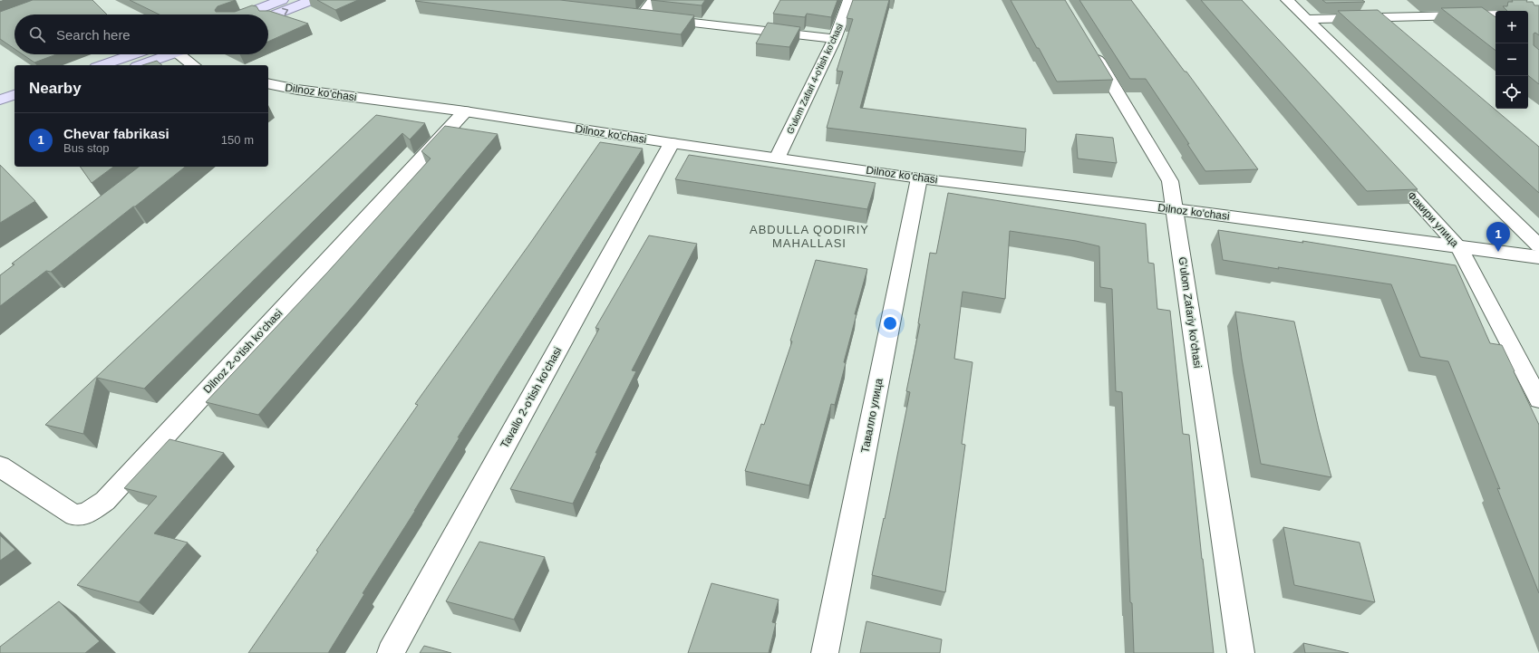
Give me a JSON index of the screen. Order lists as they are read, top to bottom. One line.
{"streets":{"street":["G'ulom Zafari 4-o'tish ko'chasi","Dilnoz ko'chasi","Факири улица","G'ulom Zafariy ko'chasi","Dilnoz 2-o'tish ko'chasi","Tavallo 2-o'tish ko'chasi","Тавалло улица"]},"crossings":[["G'ulom Zafari 4-o'tish ko'chasi","Dilnoz ko'chasi"],["Dilnoz ko'chasi","Факири улица"],["Dilnoz ko'chasi","G'ulom Zafariy ko'chasi"],["Dilnoz ko'chasi","Dilnoz 2-o'tish ko'chasi"],["Dilnoz ko'chasi","Tavallo 2-o'tish ko'chasi"],["Dilnoz ko'chasi","Тавалло улица"]],"districts":["ABDULLA QODIRIY MAHALLASI"],"page":{"map_buttons":["+","−"],"search":"Search here","heading":"Nearby","list":[{"mark":"1","name":"Chevar fabrikasi","note":"Bus stop","value":"150 m"}],"pins":"1"}}
